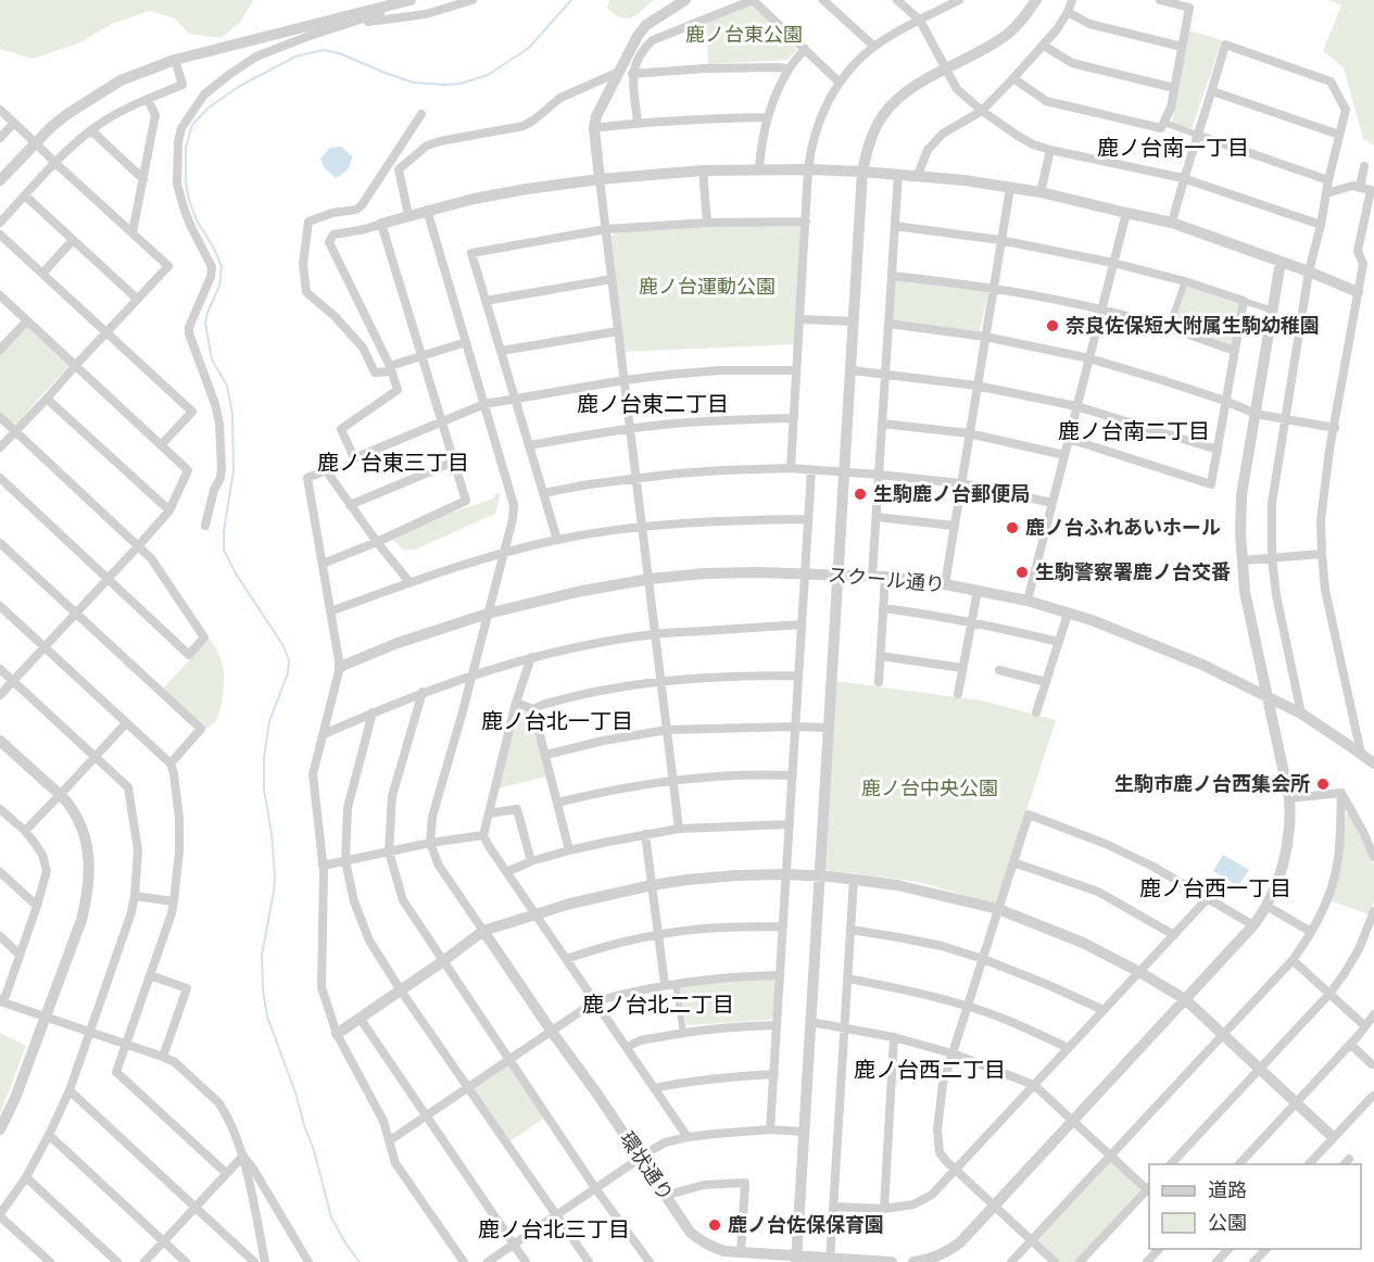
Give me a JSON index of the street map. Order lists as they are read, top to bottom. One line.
{"streets":{"street":["スクール通り","環状通り"]},"districts":["鹿ノ台南一丁目","鹿ノ台東二丁目","鹿ノ台南二丁目","鹿ノ台東三丁目","鹿ノ台北一丁目","鹿ノ台西一丁目","鹿ノ台北二丁目","鹿ノ台西二丁目","鹿ノ台北三丁目"],"parks":["鹿ノ台東公園","鹿ノ台運動公園","鹿ノ台中央公園"],"places":["奈良佐保短大附属生駒幼稚園","生駒鹿ノ台郵便局","鹿ノ台ふれあいホール","生駒警察署鹿ノ台交番","生駒市鹿ノ台西集会所","鹿ノ台佐保保育園"],"legend":["道路","公園"]}
